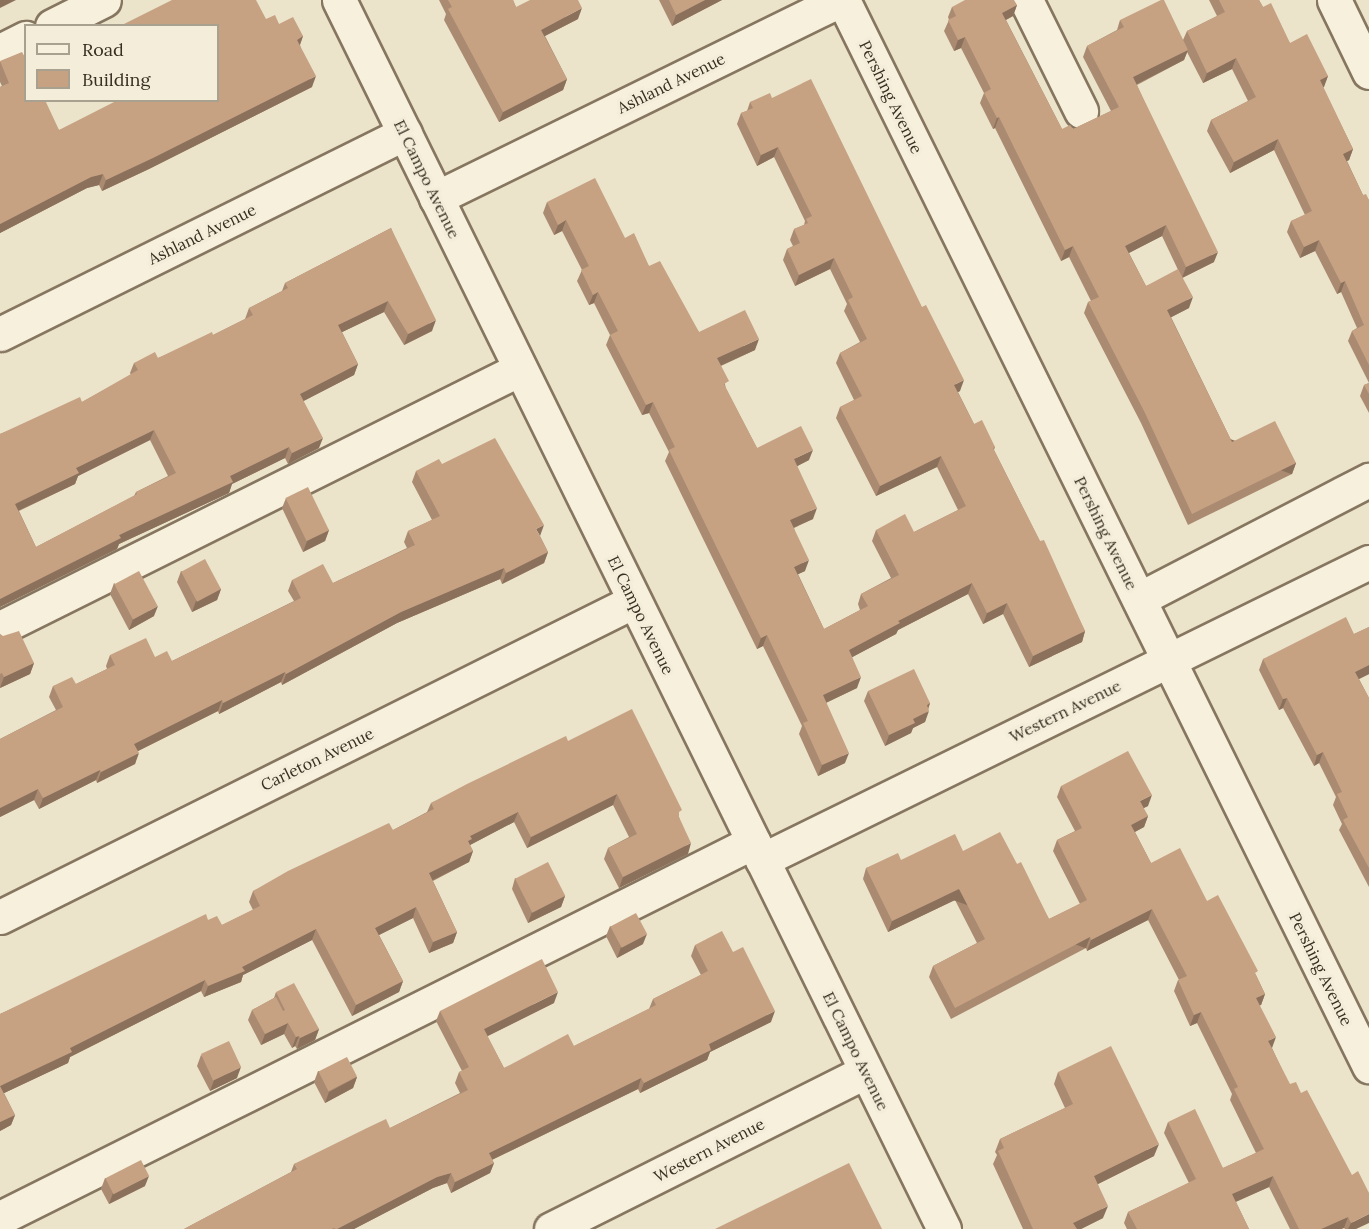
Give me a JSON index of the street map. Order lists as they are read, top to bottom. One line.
{"streets":{"street":["Ashland Avenue","Pershing Avenue","El Campo Avenue","Western Avenue","Carleton Avenue"]},"crossings":[["Ashland Avenue","Pershing Avenue"],["Ashland Avenue","El Campo Avenue"],["Pershing Avenue","Western Avenue"],["El Campo Avenue","Western Avenue"],["El Campo Avenue","Carleton Avenue"]],"legend":["Road","Building"]}
